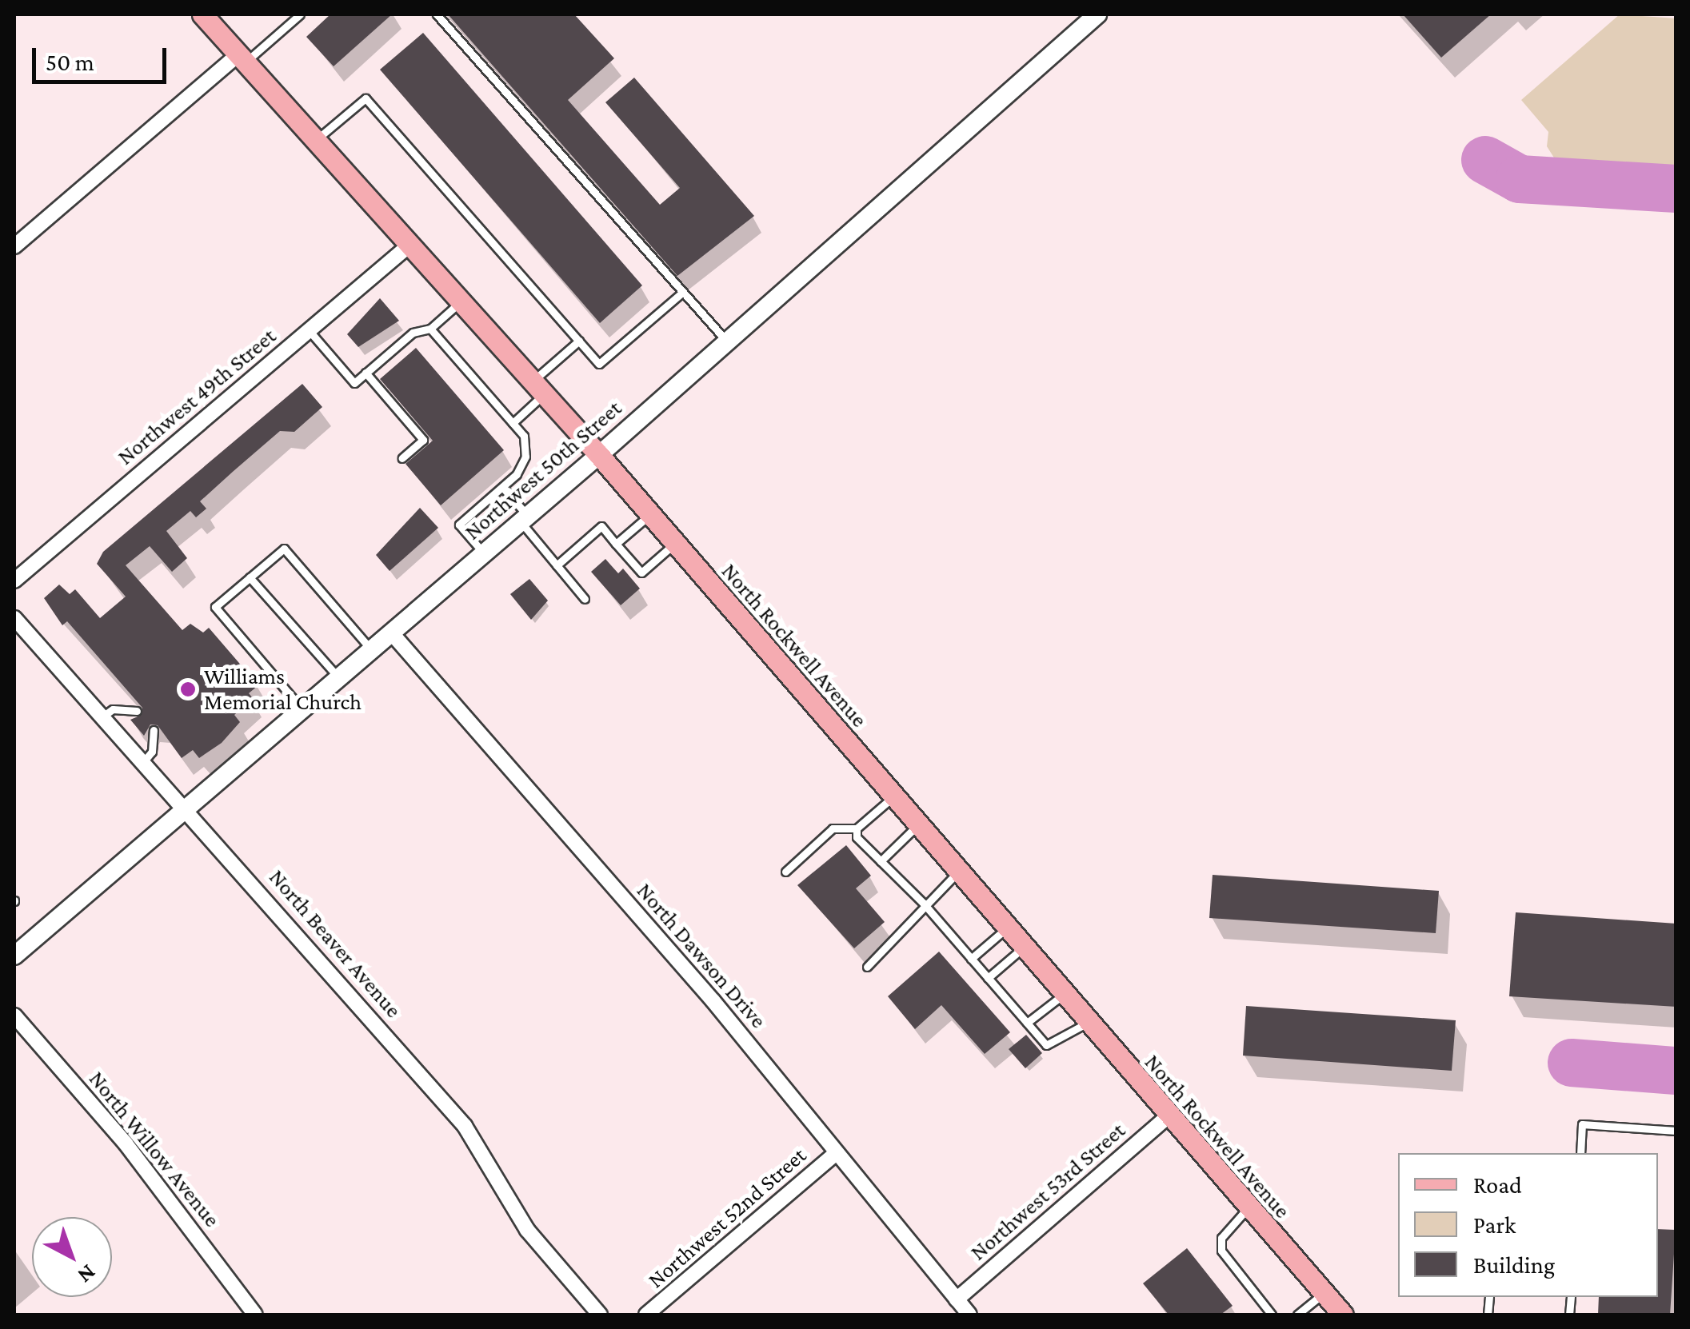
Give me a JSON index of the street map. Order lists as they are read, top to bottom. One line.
{"streets":{"main road":["North Rockwell Avenue"],"street":["Northwest 49th Street","Northwest 50th Street","North Beaver Avenue","North Dawson Drive","North Willow Avenue","Northwest 53rd Street","Northwest 52nd Street"]},"crossings":[["Northwest 49th Street","North Rockwell Avenue"],["Northwest 50th Street","North Rockwell Avenue"],["Northwest 50th Street","North Beaver Avenue"],["Northwest 50th Street","North Dawson Drive"],["North Rockwell Avenue","Northwest 53rd Street"],["North Dawson Drive","Northwest 53rd Street"],["North Dawson Drive","Northwest 52nd Street"]],"places":["Williams Memorial Church"],"legend":["Road","Park","Building"],"scale_bar":"50 m","north":"bottom right"}
